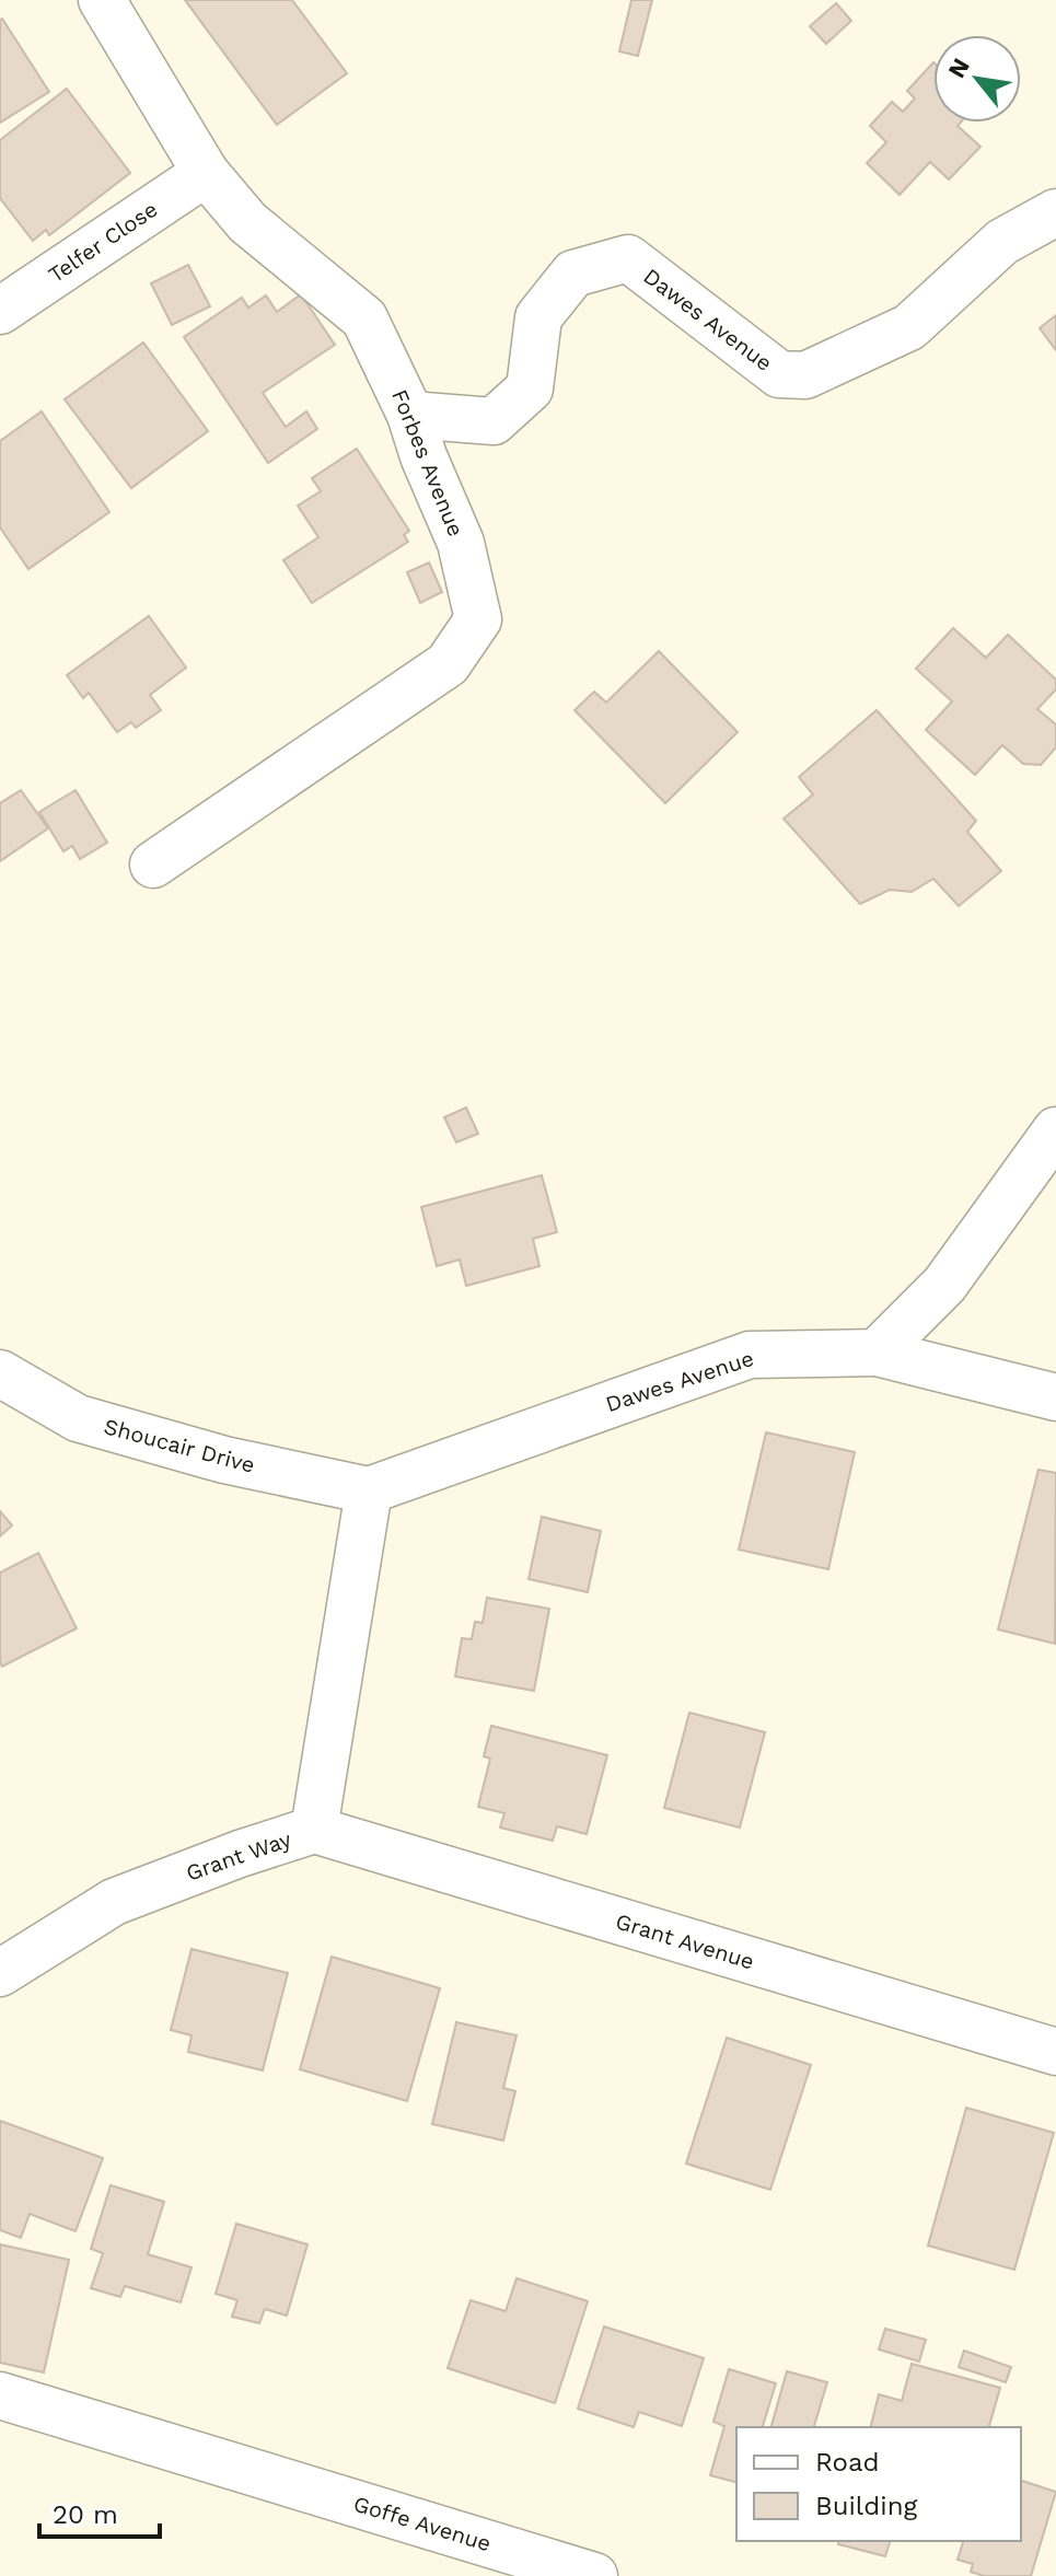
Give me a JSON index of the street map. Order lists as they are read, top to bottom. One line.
{"streets":{"street":["Telfer Close","Dawes Avenue","Forbes Avenue","Shoucair Drive","Grant Way","Grant Avenue","Goffe Avenue"]},"crossings":[["Telfer Close","Forbes Avenue"],["Dawes Avenue","Forbes Avenue"],["Dawes Avenue","Shoucair Drive"],["Dawes Avenue","Grant Way"],["Shoucair Drive","Grant Way"],["Grant Way","Grant Avenue"]],"legend":["Road","Building"],"scale_bar":"20 m","north":"top left"}
